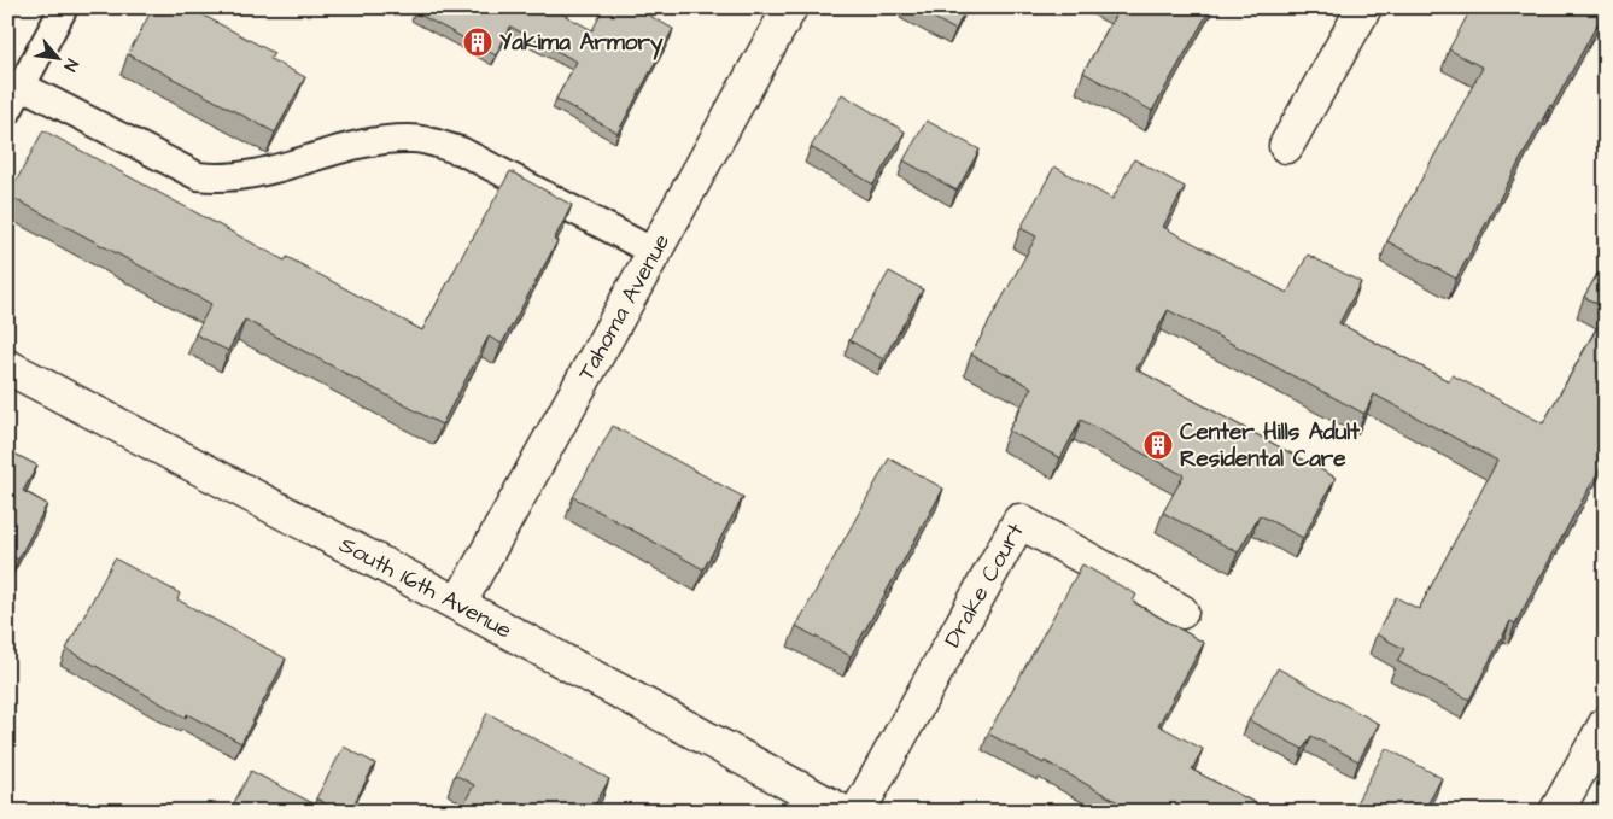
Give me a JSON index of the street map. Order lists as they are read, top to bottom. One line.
{"streets":{"street":["Tahoma Avenue","South 16th Avenue","Drake Court"]},"crossings":[["Tahoma Avenue","South 16th Avenue"]],"places":{"building":["Yakima Armory","Center Hills Adult Residental Care"]},"north":"bottom right"}
